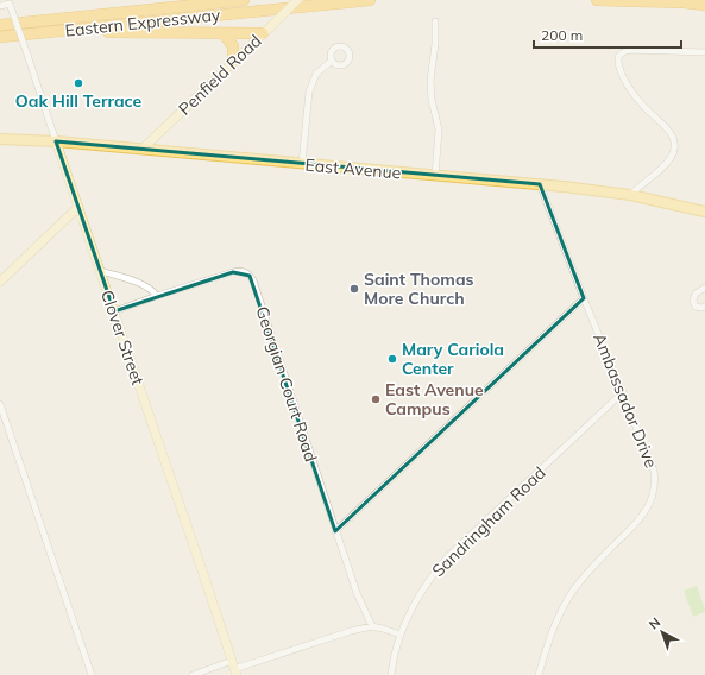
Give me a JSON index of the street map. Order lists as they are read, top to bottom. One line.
{"streets":{"highway":["Eastern Expressway"],"main road":["Penfield Road","East Avenue","Clover Street"],"street":["Georgian Court Road","Ambassador Drive","Sandringham Road"]},"crossings":[["Penfield Road","East Avenue"],["East Avenue","Clover Street"],["East Avenue","Ambassador Drive"],["Clover Street","Georgian Court Road"],["Ambassador Drive","Sandringham Road"]],"places":["Oak Hill Terrace","Saint Thomas More Church","Mary Cariola Center","East Avenue Campus"],"scale_bar":"200 m","north":"top left"}
